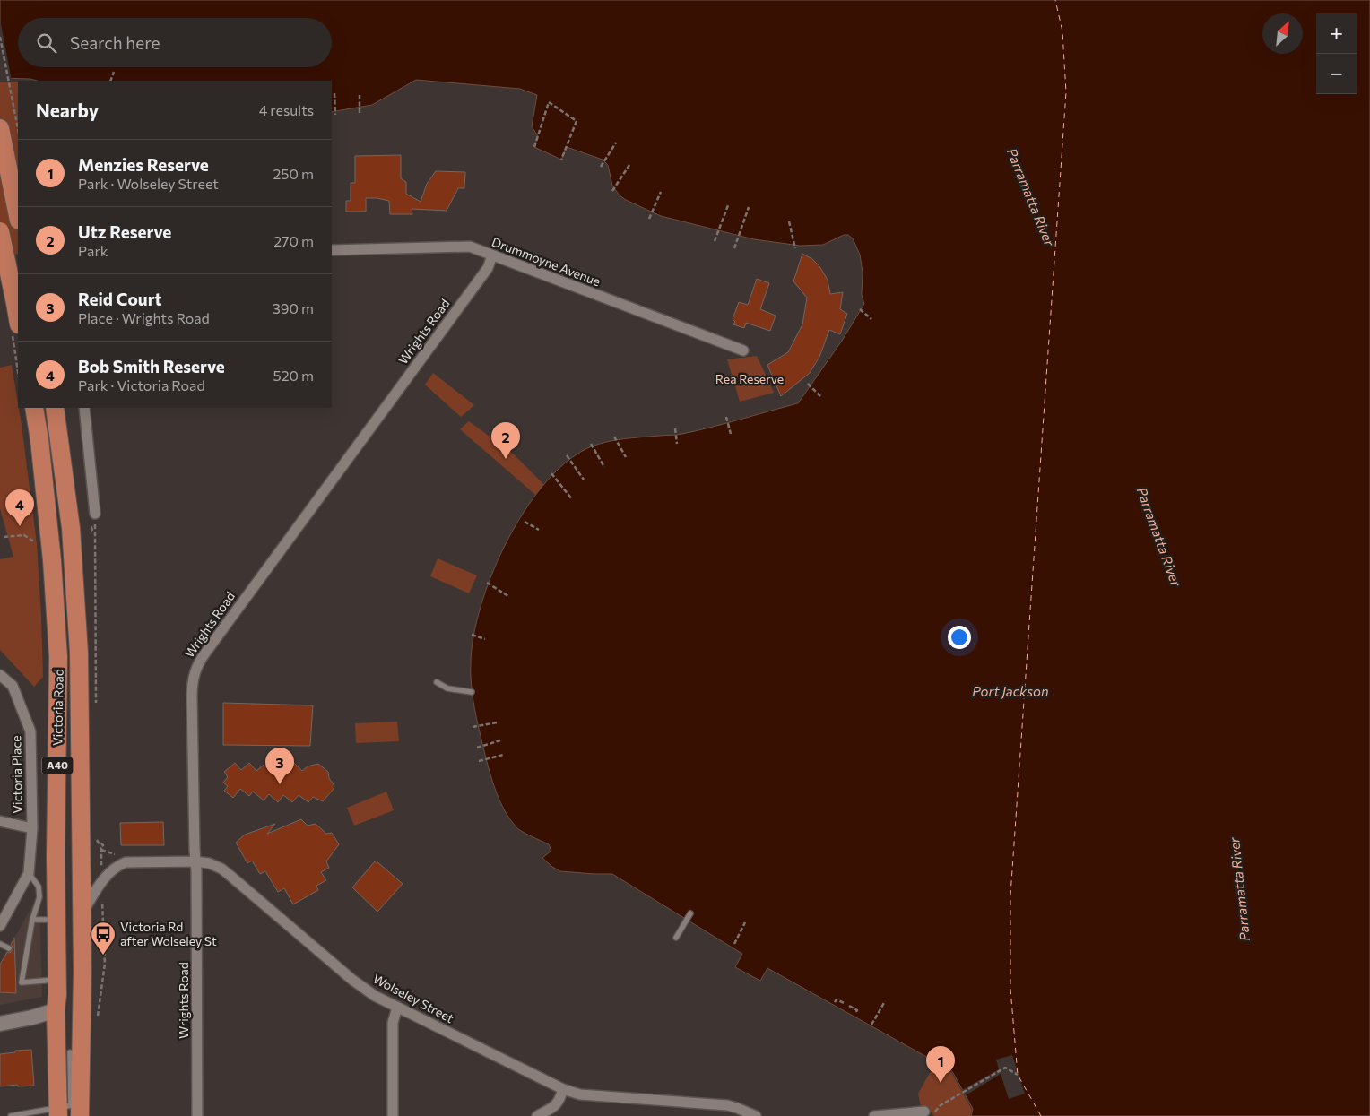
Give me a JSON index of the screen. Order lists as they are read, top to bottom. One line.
{"streets":{"highway":["Victoria Road","A40"],"street":["Drummoyne Avenue","Wrights Road","Victoria Place","Wolseley Street"]},"crossings":[["Drummoyne Avenue","Wrights Road"],["Wrights Road","Wolseley Street"],["Victoria Road","Wolseley Street"]],"water":["Parramatta River","Port Jackson"],"parks":["Rea Reserve"],"places":{"bus stop":["Victoria Rd after Wolseley St"]},"north":"top right","page":{"map_buttons":["+","−"],"search":"Search here","heading":["Nearby","4 results"],"list":[{"mark":"1","name":"Menzies Reserve","note":"Park · Wolseley Street","value":"250 m"},{"mark":"2","name":"Utz Reserve","note":"Park","value":"270 m"},{"mark":"3","name":"Reid Court","note":"Place · Wrights Road","value":"390 m"},{"mark":"4","name":"Bob Smith Reserve","note":"Park · Victoria Road","value":"520 m"}],"pins":["2","4","3","1"]}}
